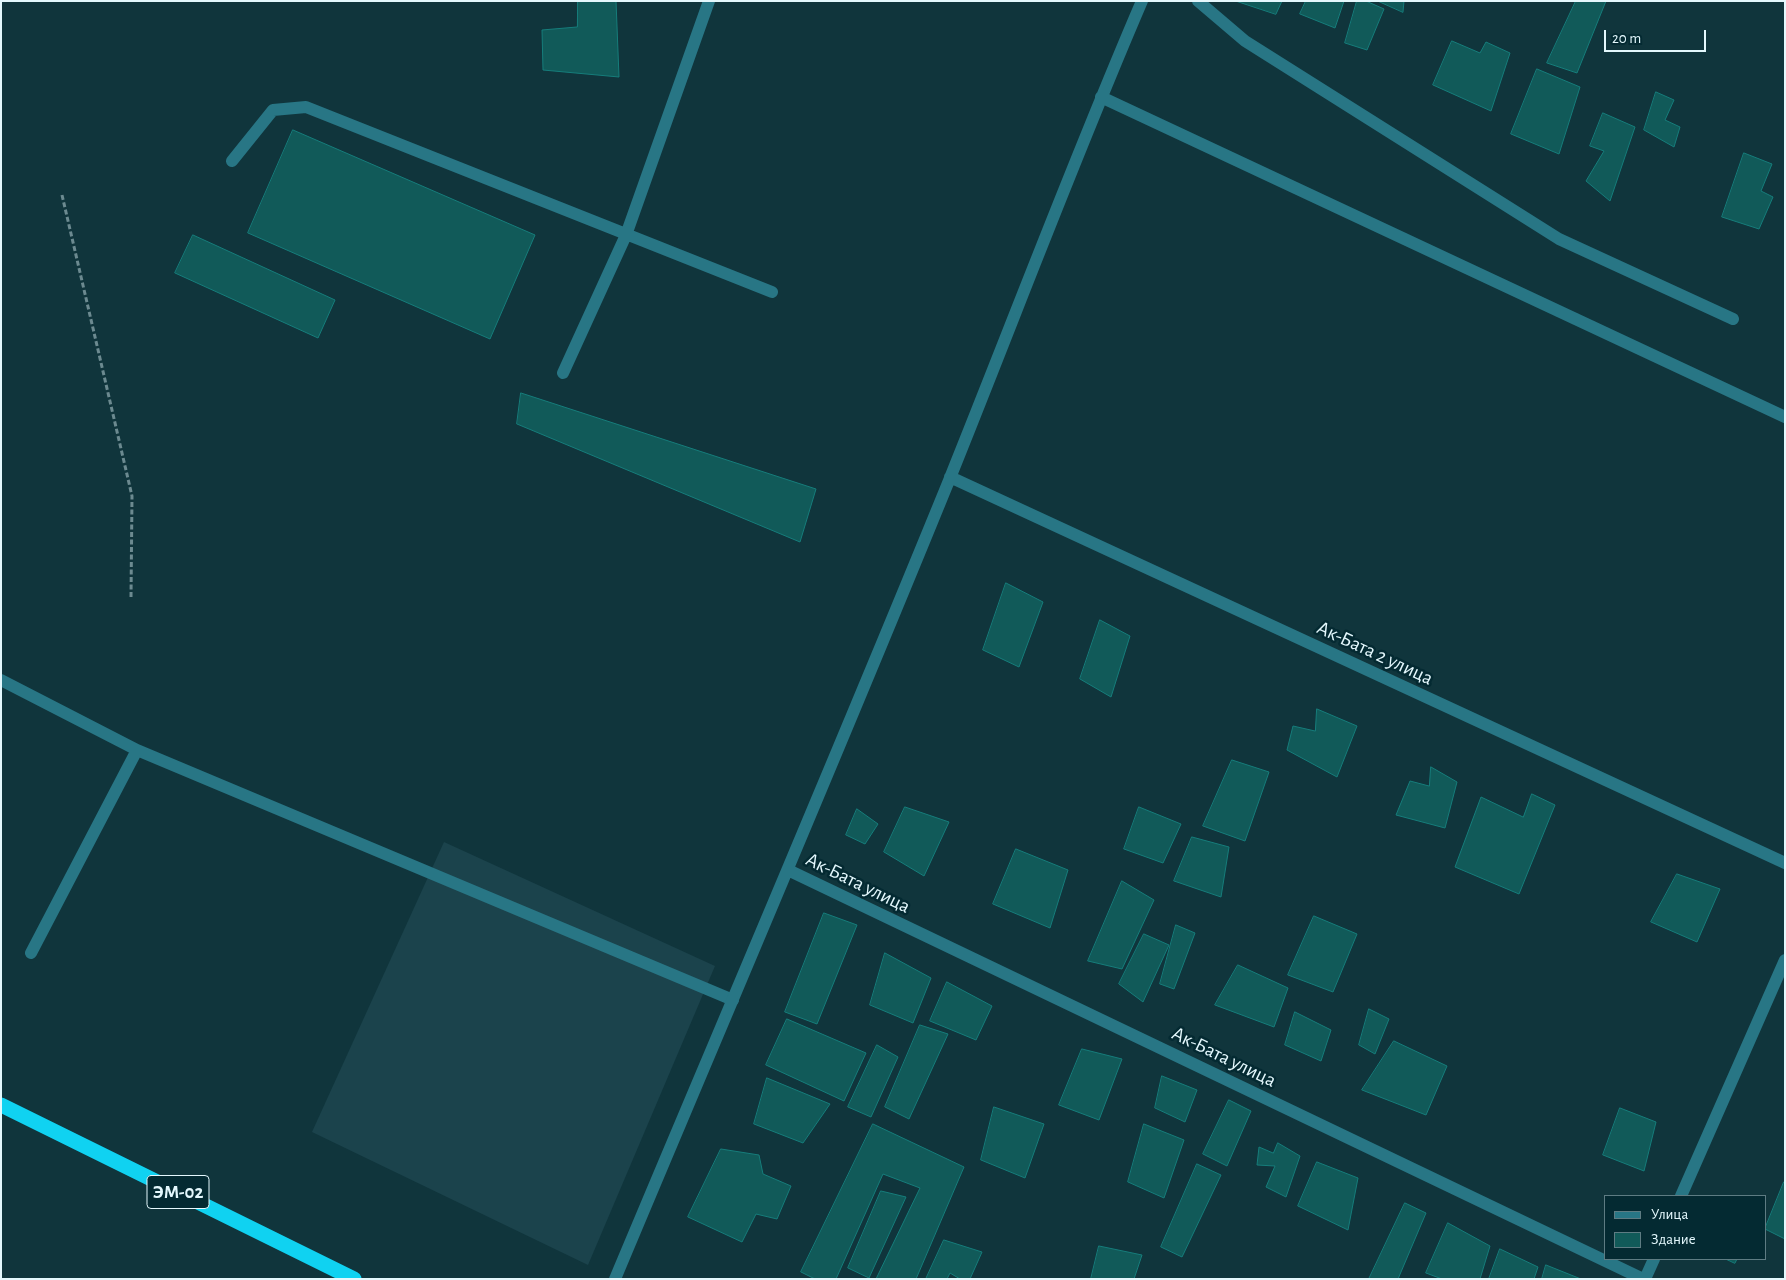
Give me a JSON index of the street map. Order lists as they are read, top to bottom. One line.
{"streets":{"highway":["ЭМ-02"],"street":["Ак-Бата 2 улица","Ак-Бата улица"]},"legend":["Улица","Здание"],"scale_bar":"20 m"}
